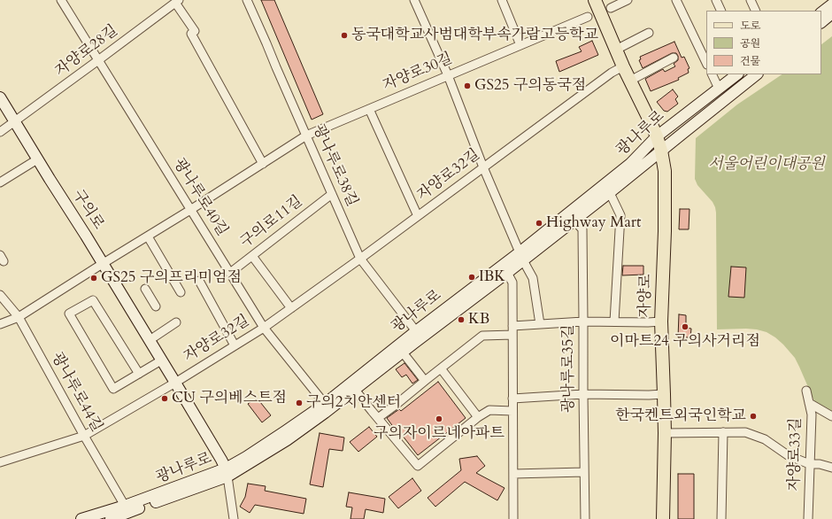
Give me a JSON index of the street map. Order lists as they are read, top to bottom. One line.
{"streets":{"main road":["광나루로","구의로","자양로"],"street":["자양로28길","자양로30길","광나루로38길","자양로32길","광나루로40길","구의로11길","광나루로35길","광나루로44길","자양로33길"]},"crossings":[["자양로28길","자양로30길"],["자양로28길","광나루로40길"],["자양로28길","구의로"],["자양로30길","광나루로38길"],["자양로30길","광나루로40길"],["자양로30길","구의로"],["자양로30길","광나루로44길"],["광나루로","광나루로38길"],["광나루로","광나루로40길"],["광나루로","구의로"],["광나루로","자양로"],["광나루로","광나루로35길"],["광나루로","광나루로44길"],["광나루로38길","자양로32길"],["광나루로38길","구의로11길"],["자양로32길","광나루로40길"],["자양로32길","구의로"],["자양로32길","자양로"],["자양로32길","광나루로44길"],["광나루로40길","구의로11길"]],"parks":["서울어린이대공원"],"places":["동국대학교사범대학부속가람고등학교","GS25 구의동국점","Highway Mart","IBK","GS25 구의프리미엄점","KB","이마트24 구의사거리점","CU 구의베스트점","구의2치안센터","한국켄트외국인학교","구의자이르네아파트"],"legend":["도로","공원","건물"]}
